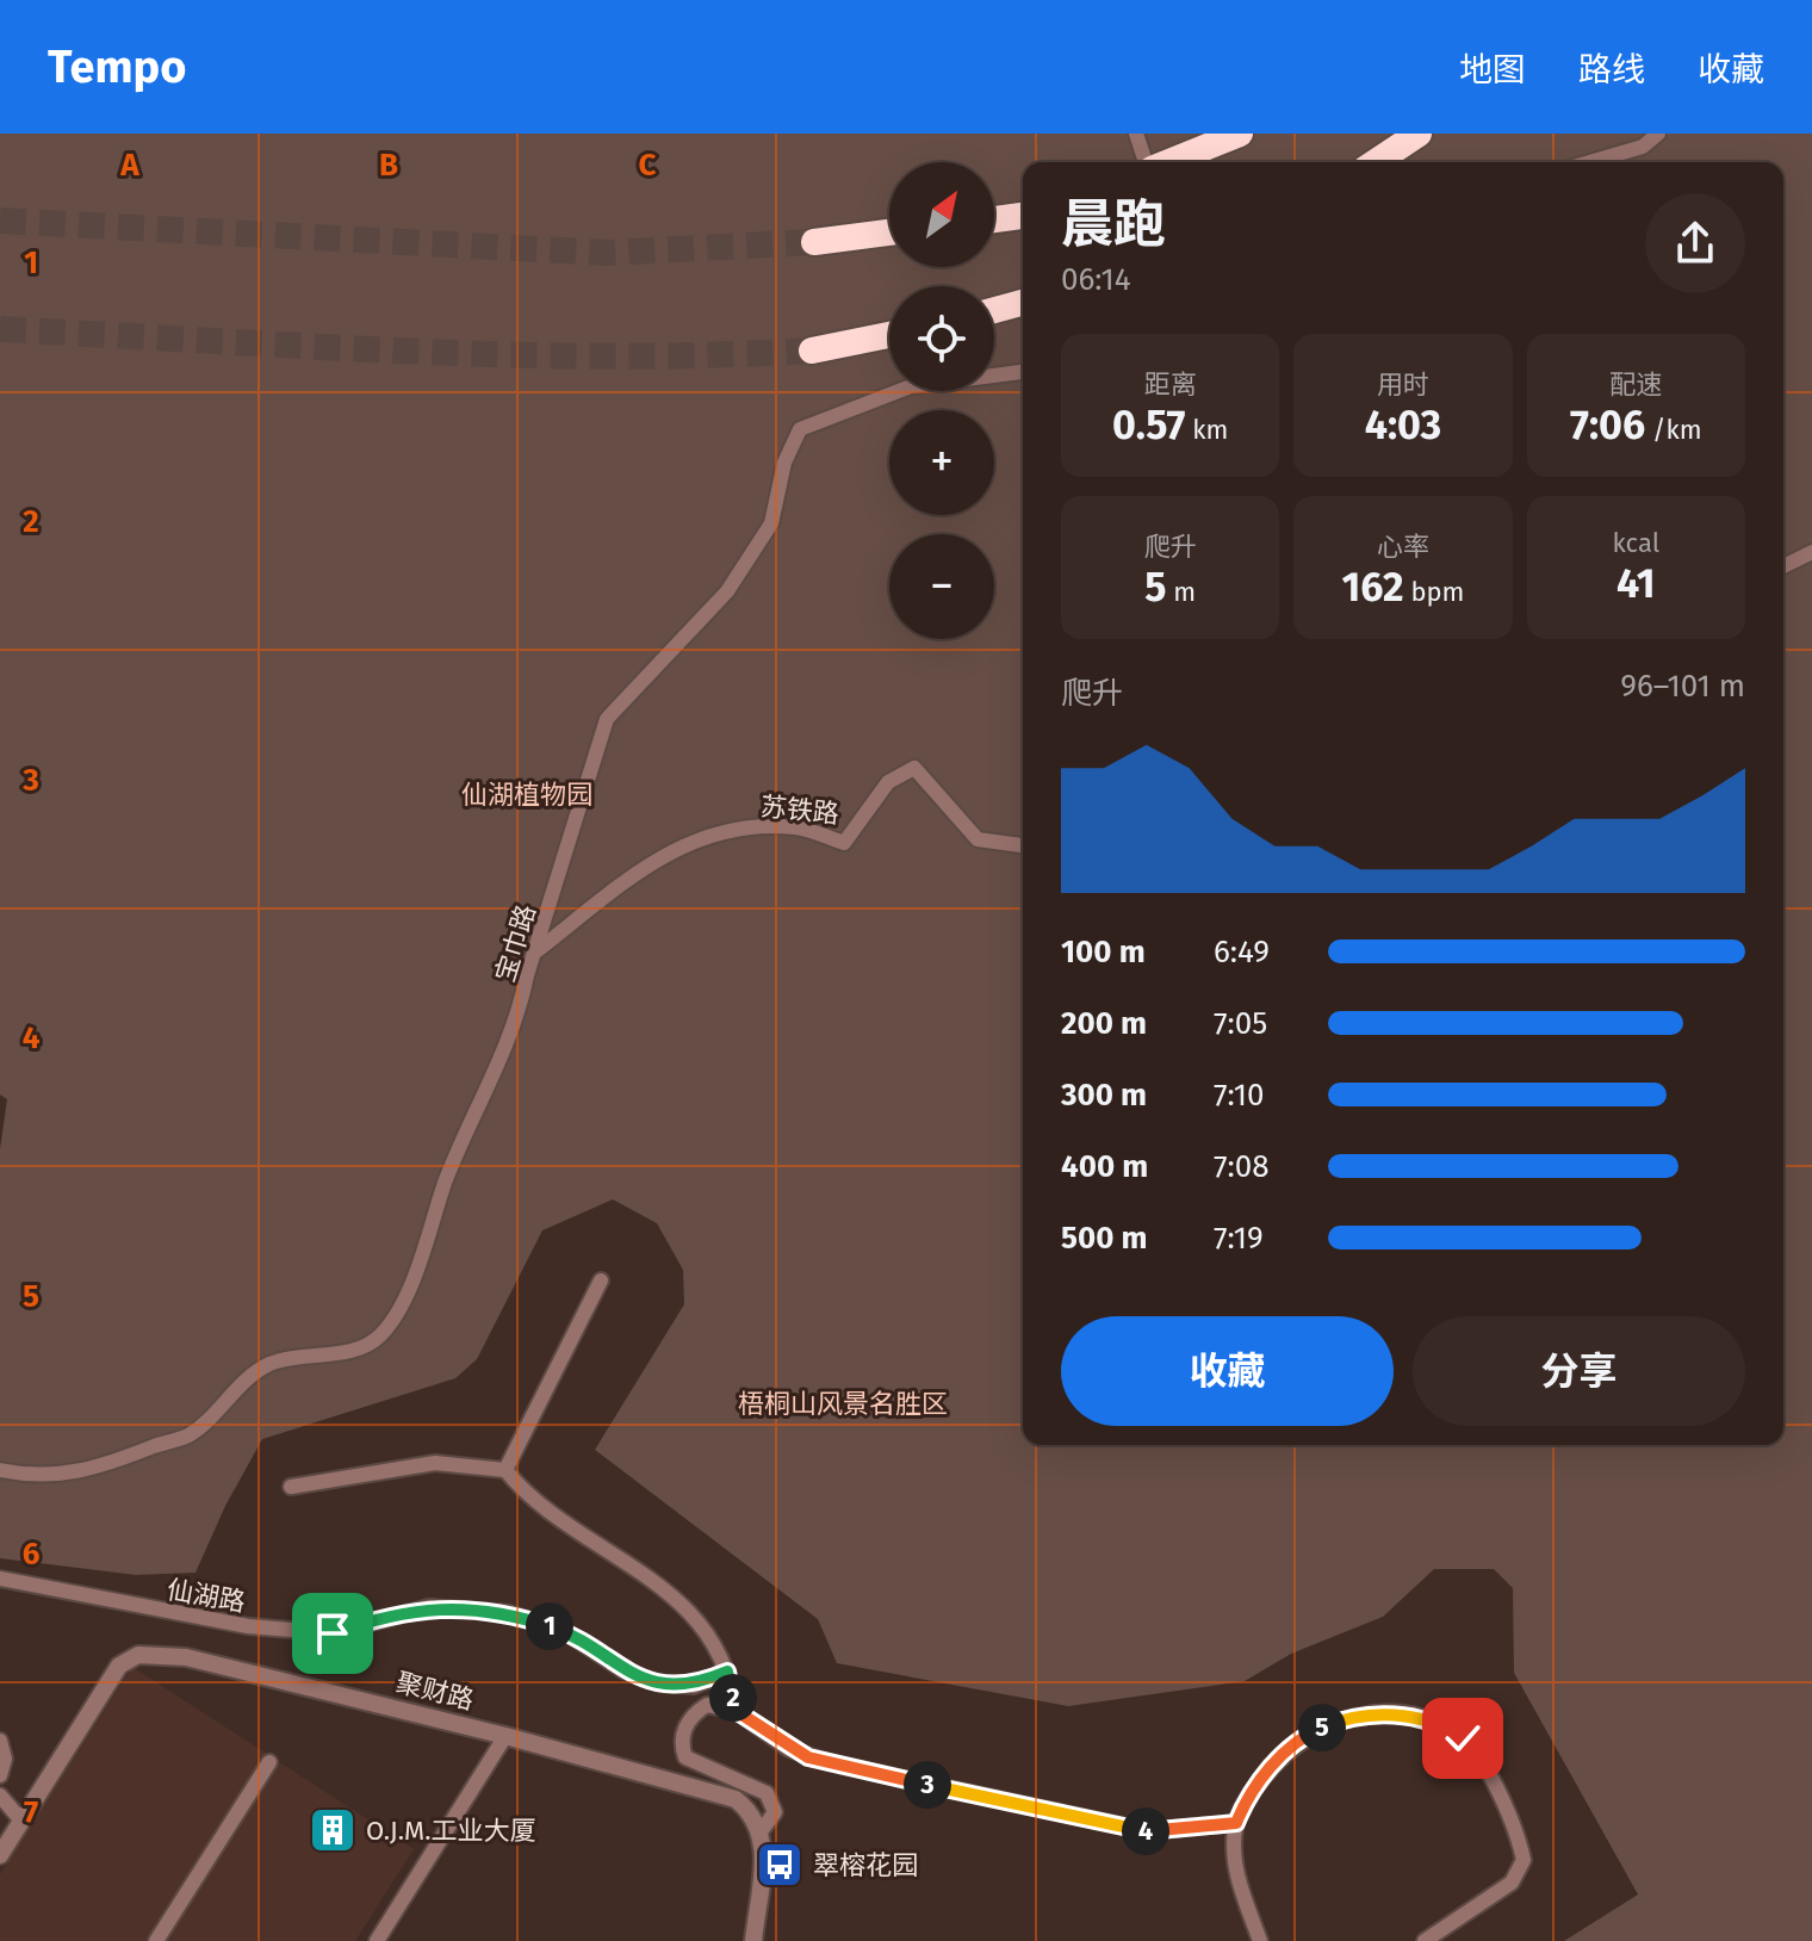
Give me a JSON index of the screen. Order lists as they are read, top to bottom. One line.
{"streets":{"street":["苏铁路","宝巾路","仙湖路","聚财路"]},"crossings":[["苏铁路","宝巾路"]],"parks":["仙湖植物园","梧桐山风景名胜区"],"places":{"building":["O.J.M.工业大厦"],"bus stop":["翠榕花园"]},"north":"top right","page":{"header":"Tempo","nav":["地图","路线","收藏"],"map_buttons":["+","−"],"heading":["晨跑","06:14"],"stats":[["距离","0.57 km"],["用时","4:03"],["配速","7:06 /km"],["爬升","5 m"],["心率","162 bpm"],["kcal","41"]],"chart":["爬升","96–101 m"],"list":[{"name":"100 m","note":"6:49"},{"name":"200 m","note":"7:05"},{"name":"300 m","note":"7:10"},{"name":"400 m","note":"7:08"},{"name":"500 m","note":"7:19"}],"buttons":["收藏","分享"],"pins":["1","2","5","3","4"]},"grid":{"columns":["A","B","C"],"rows":["1","2","3","4","5","6","7"]}}
